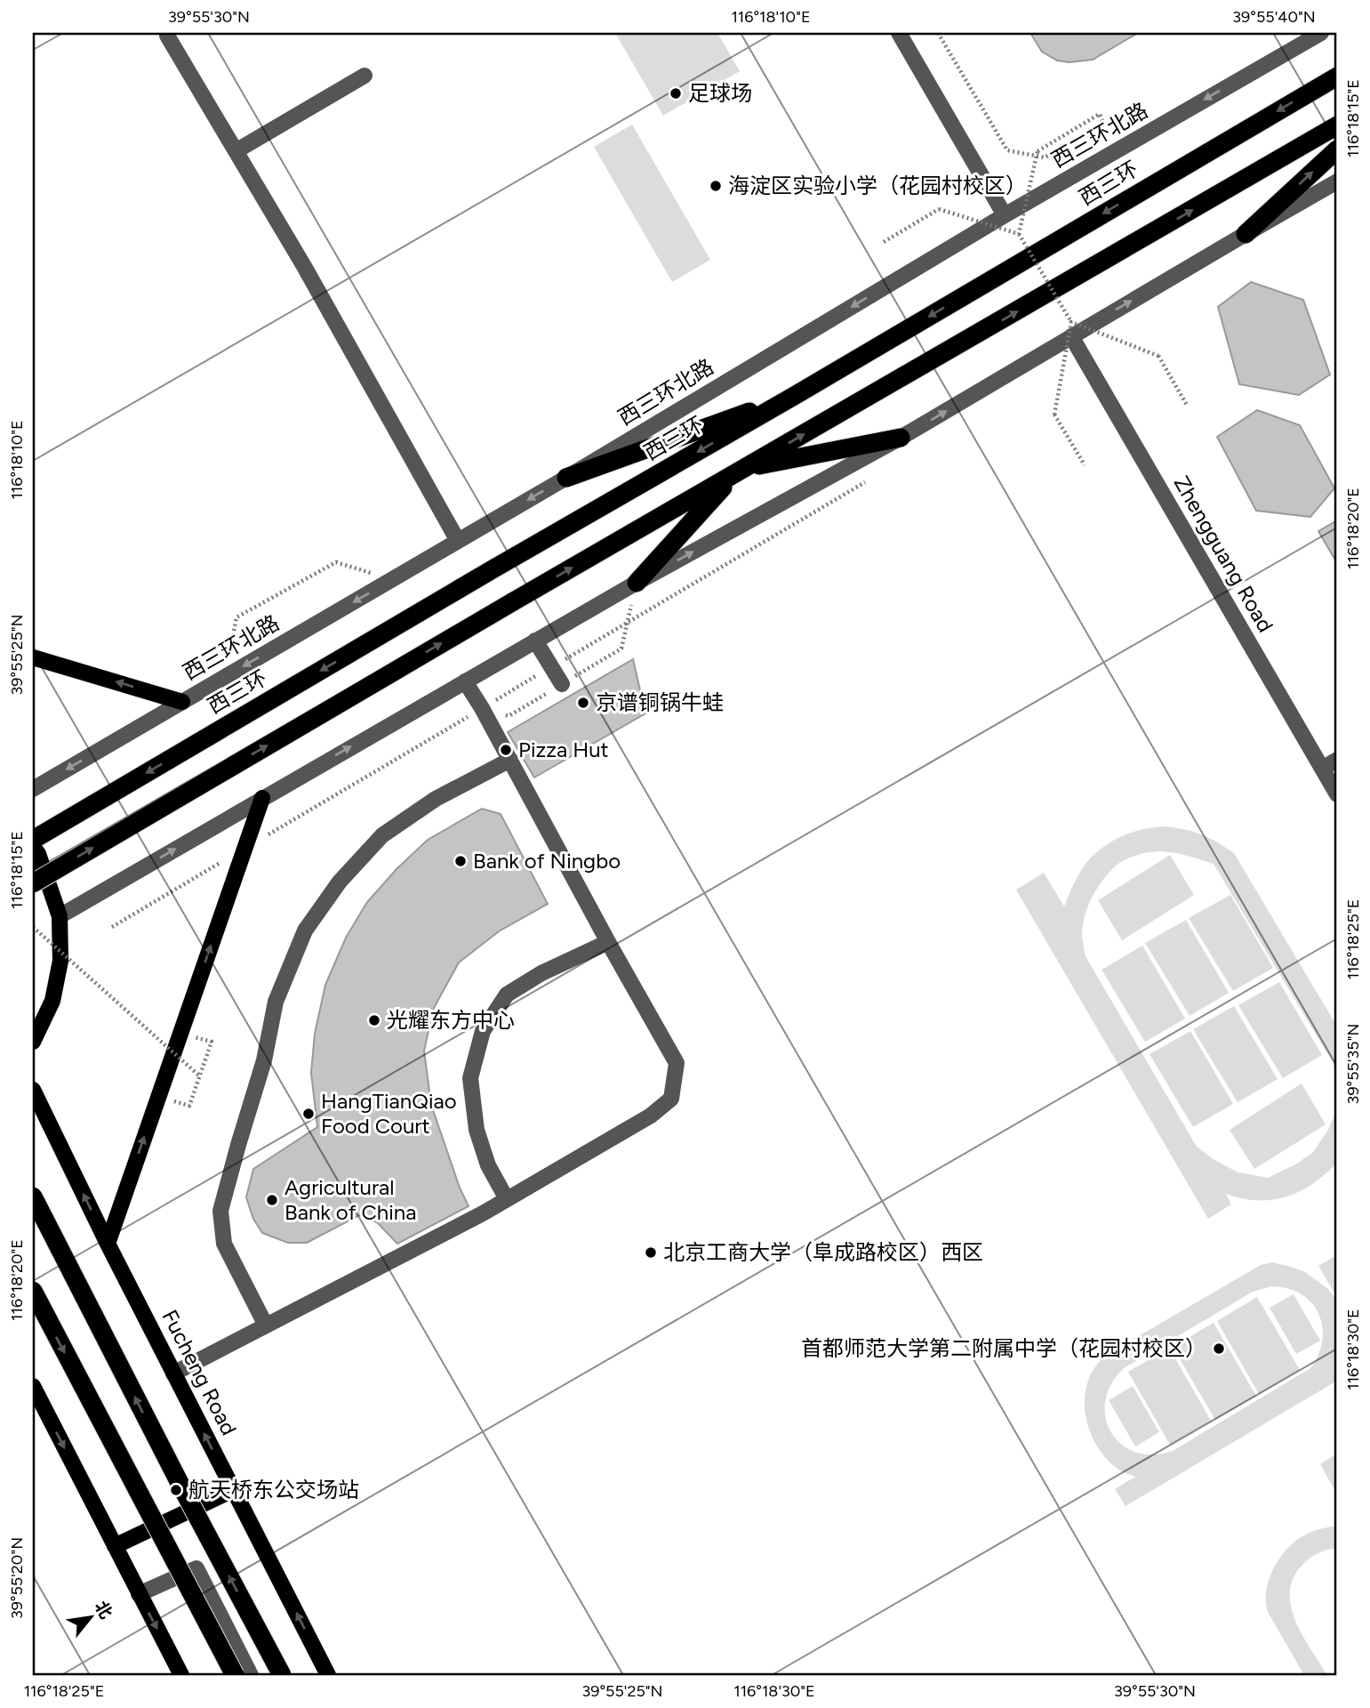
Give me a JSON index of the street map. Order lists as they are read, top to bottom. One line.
{"streets":{"highway":["西三环"],"main road":["Fucheng Road"],"street":["西三环北路","Zhengguang Road"]},"places":["足球场","海淀区实验小学（花园村校区）","京谱铜锅牛蛙","Pizza Hut","Bank of Ningbo","光耀东方中心","HangTianQiao Food Court","Agricultural Bank of China","北京工商大学（阜成路校区）西区","首都师范大学第二附属中学（花园村校区）","航天桥东公交场站"],"north":"top right","coordinates":["39°55'30\"N","116°18'10\"E","39°55'40\"N","116°18'15\"E","116°18'20\"E","39°55'25\"N","116°18'25\"E","39°55'35\"N","116°18'30\"E","39°55'20\"N"]}
